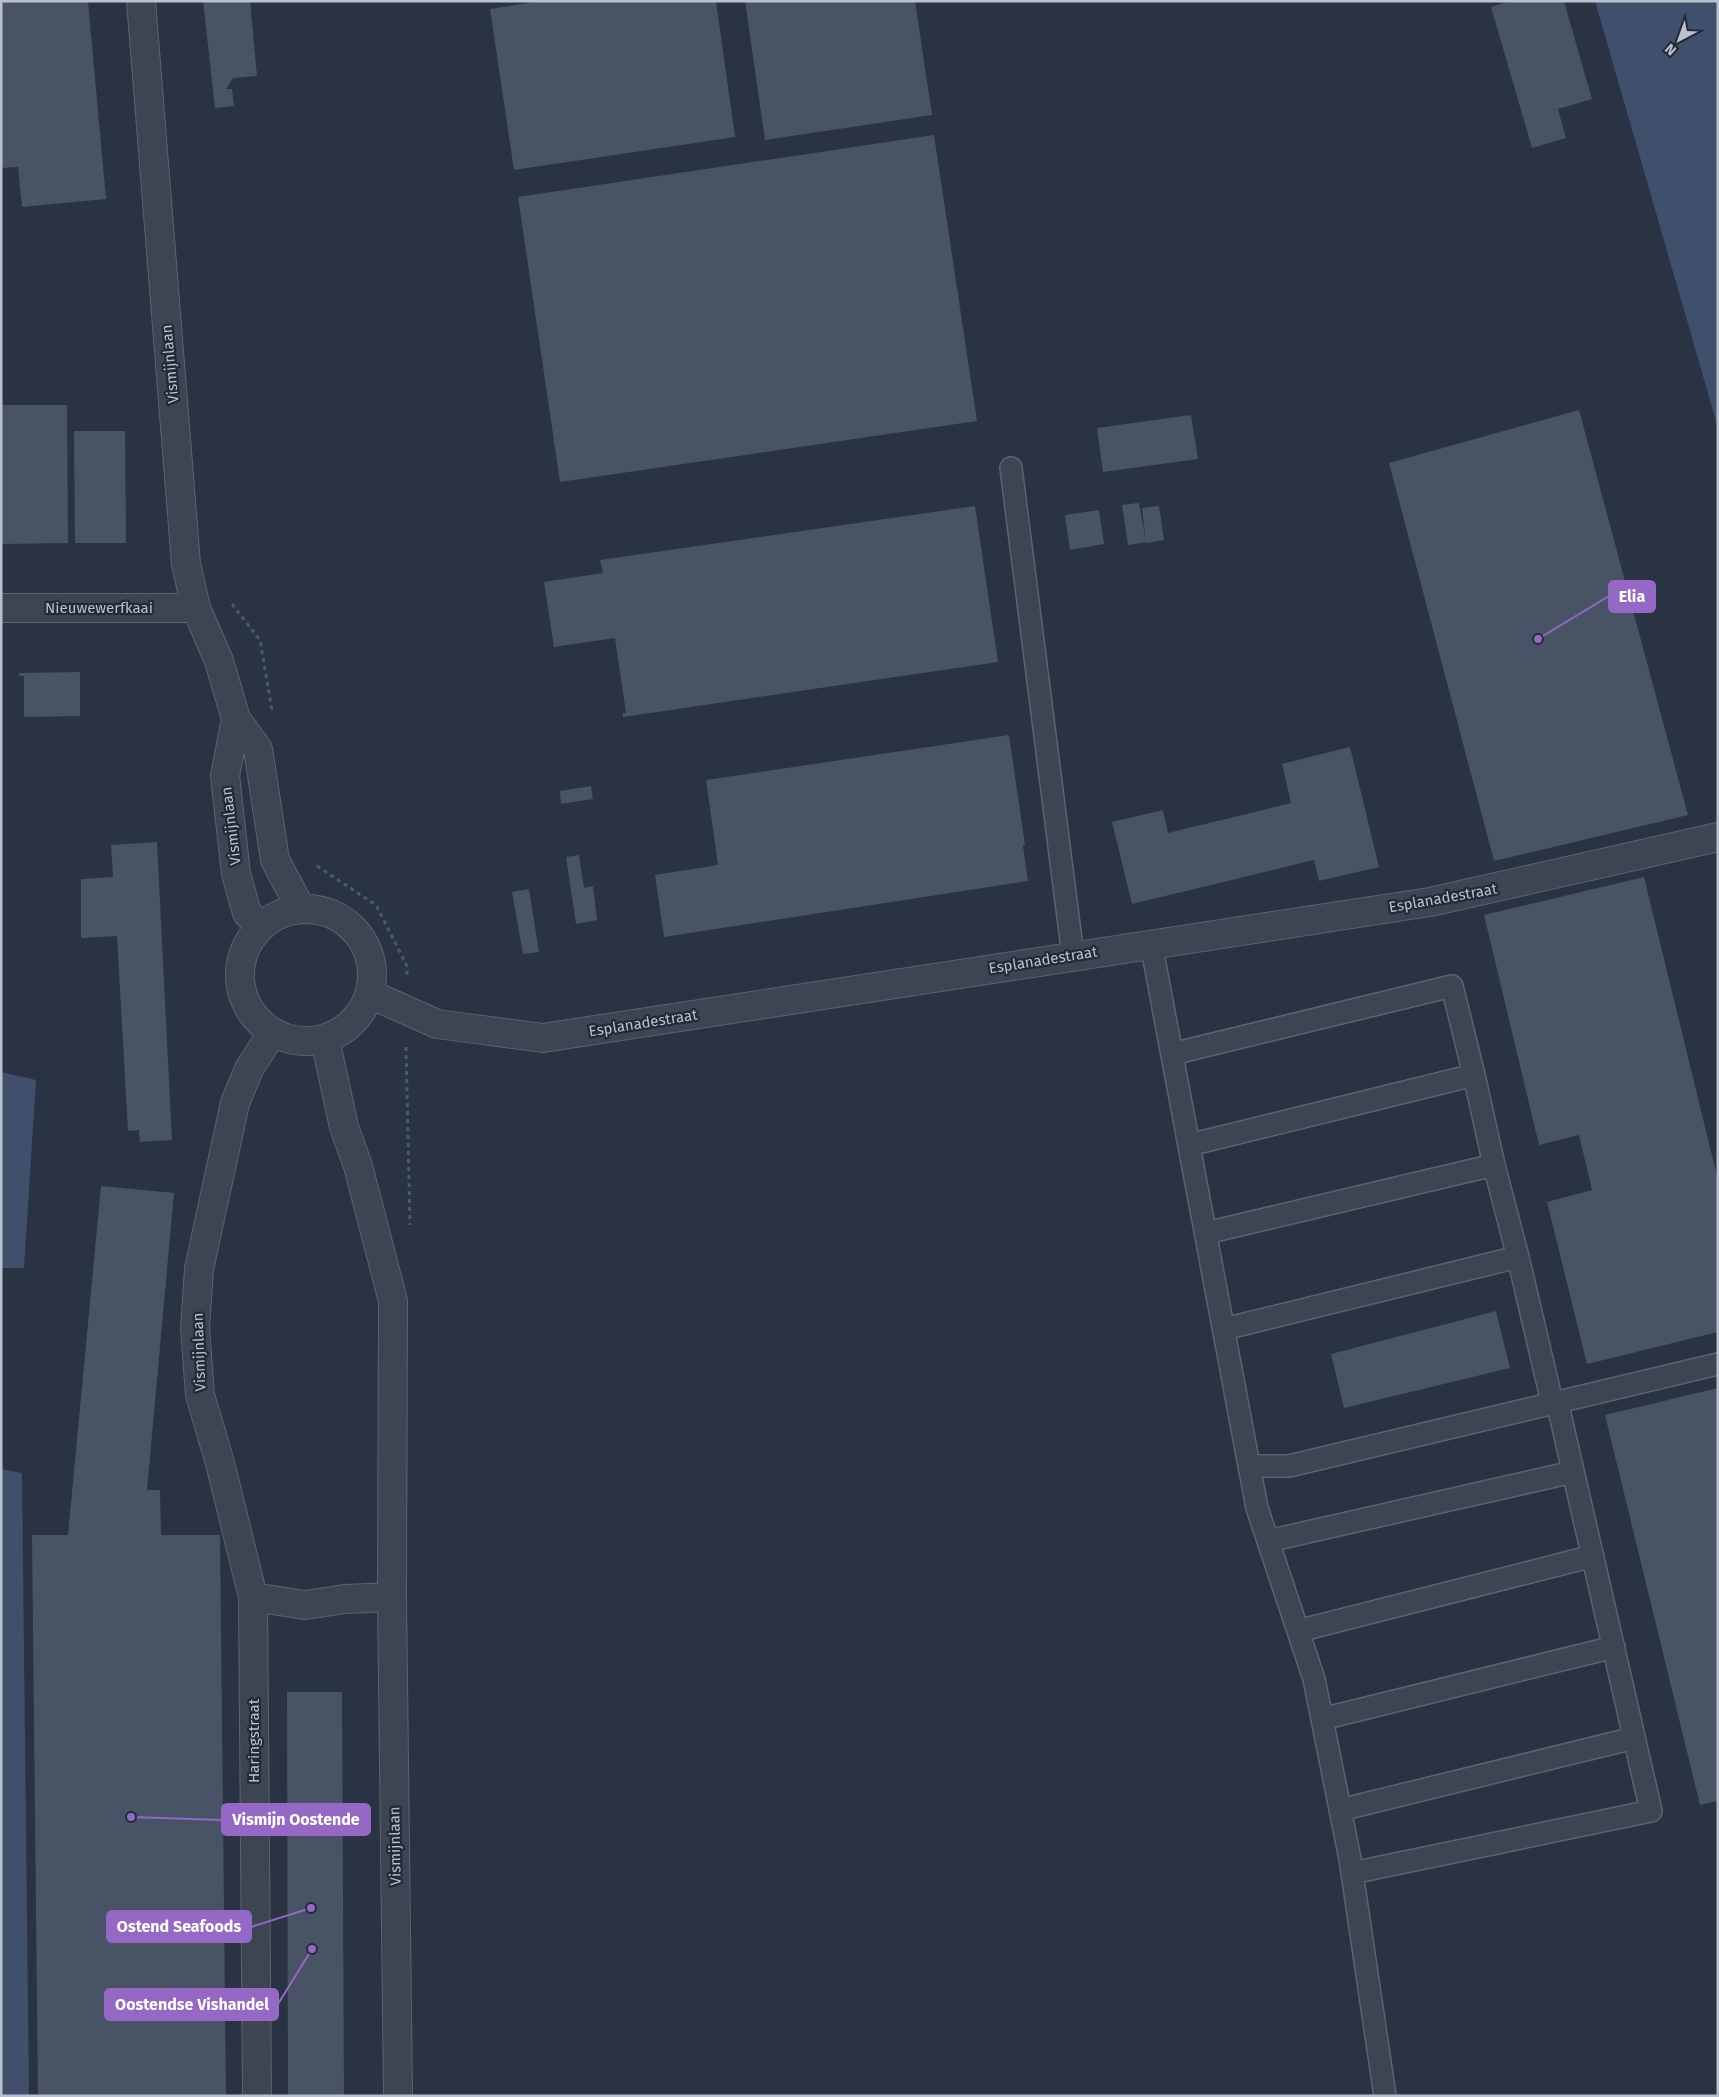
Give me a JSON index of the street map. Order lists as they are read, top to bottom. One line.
{"streets":{"street":["Vismijnlaan","Nieuwewerfkaai","Esplanadestraat","Haringstraat"]},"crossings":[["Vismijnlaan","Nieuwewerfkaai"],["Vismijnlaan","Esplanadestraat"],["Vismijnlaan","Haringstraat"]],"places":["Elia","Vismijn Oostende","Ostend Seafoods","Oostendse Vishandel"],"north":"bottom left"}
